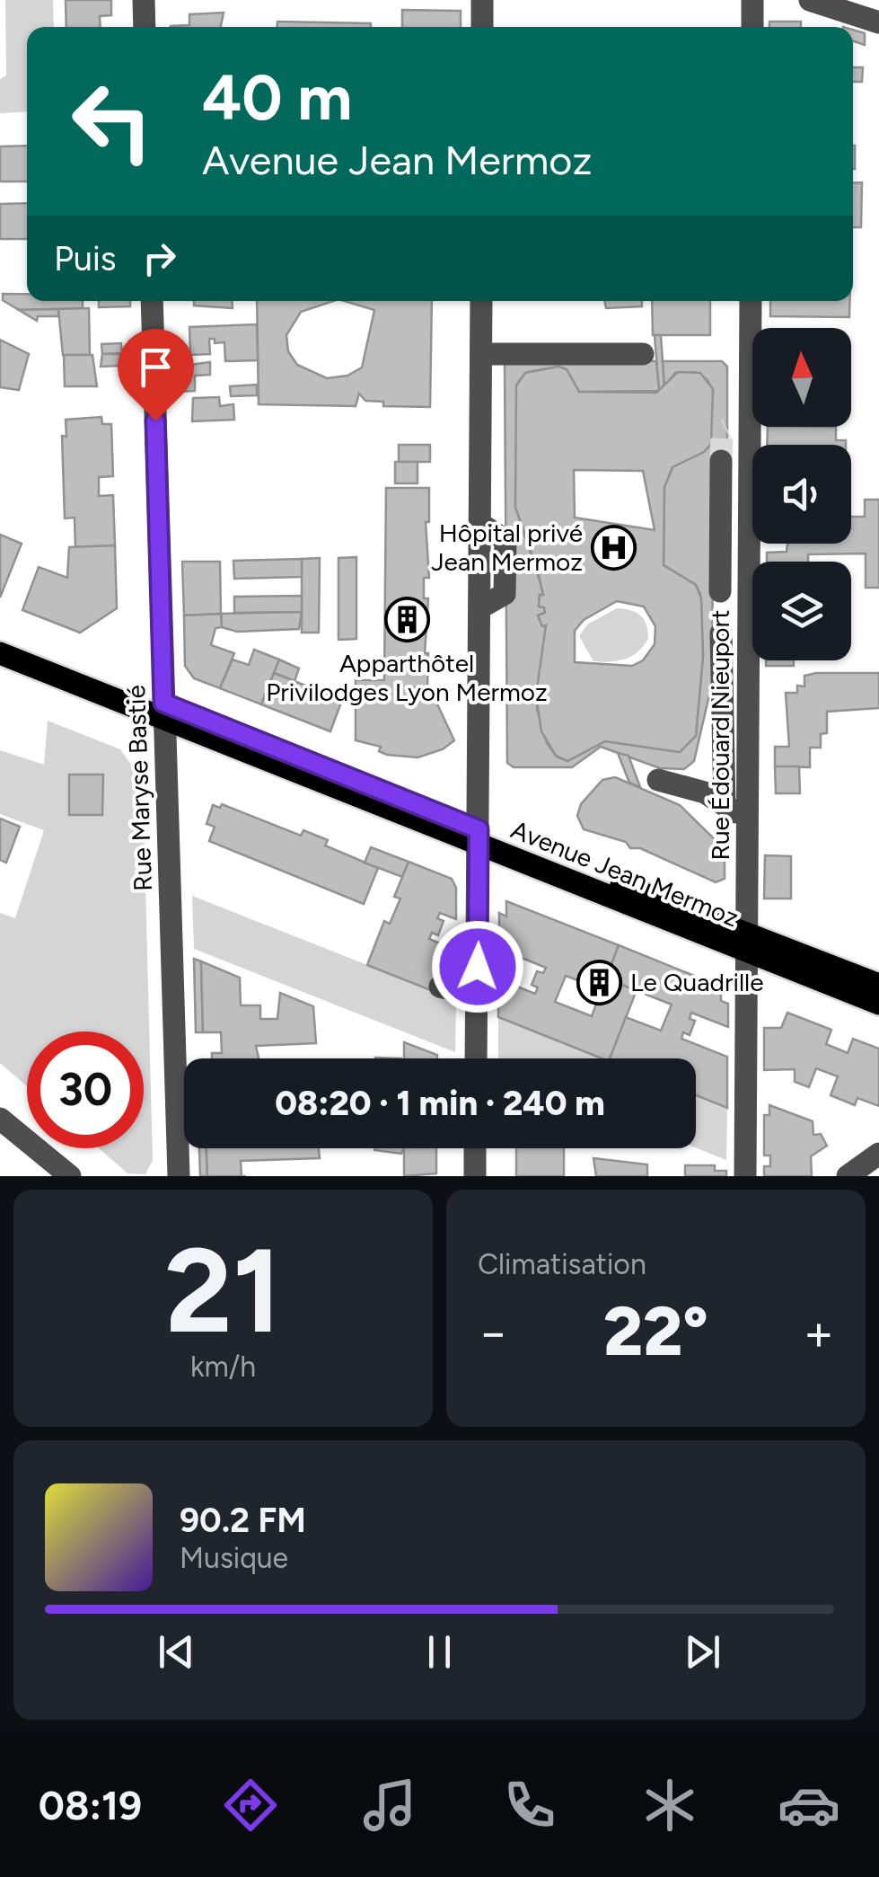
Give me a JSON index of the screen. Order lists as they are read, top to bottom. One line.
{"streets":{"main road":["Avenue Jean Mermoz"],"street":["Rue Édouard Nieuport","Rue Maryse Bastié"]},"crossings":[["Rue Édouard Nieuport","Avenue Jean Mermoz"],["Rue Maryse Bastié","Avenue Jean Mermoz"]],"places":{"hospital":["Hôpital privé Jean Mermoz"],"building":["Apparthôtel Privilodges Lyon Mermoz","Le Quadrille"]},"north":"top","page":{"turn":["40 m","Avenue Jean Mermoz"],"then":"Puis","limit":"30","trip":"08:20 · 1 min · 240 m","tile":[["21","km/h"],"Climatisation"],"heat":["−","22°","+"],"song":["90.2 FM","Musique"],"tabs":"08:19"}}
